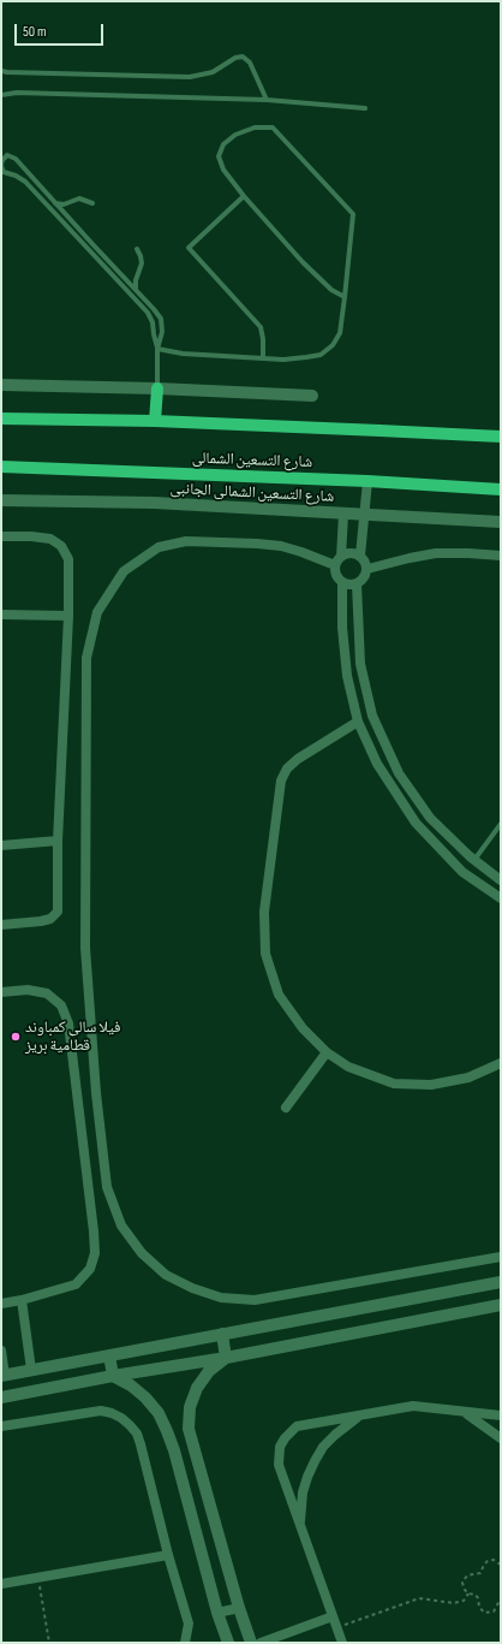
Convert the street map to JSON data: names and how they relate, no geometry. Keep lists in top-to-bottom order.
{
  "streets": {
    "main road": ["شارع التسعين الشمالى"],
    "street": ["شارع التسعين الشمالى الجانبى"]
  },
  "places": ["فيلا سالى كمباوند قطامية بريز"],
  "scale_bar": "50 m"
}
